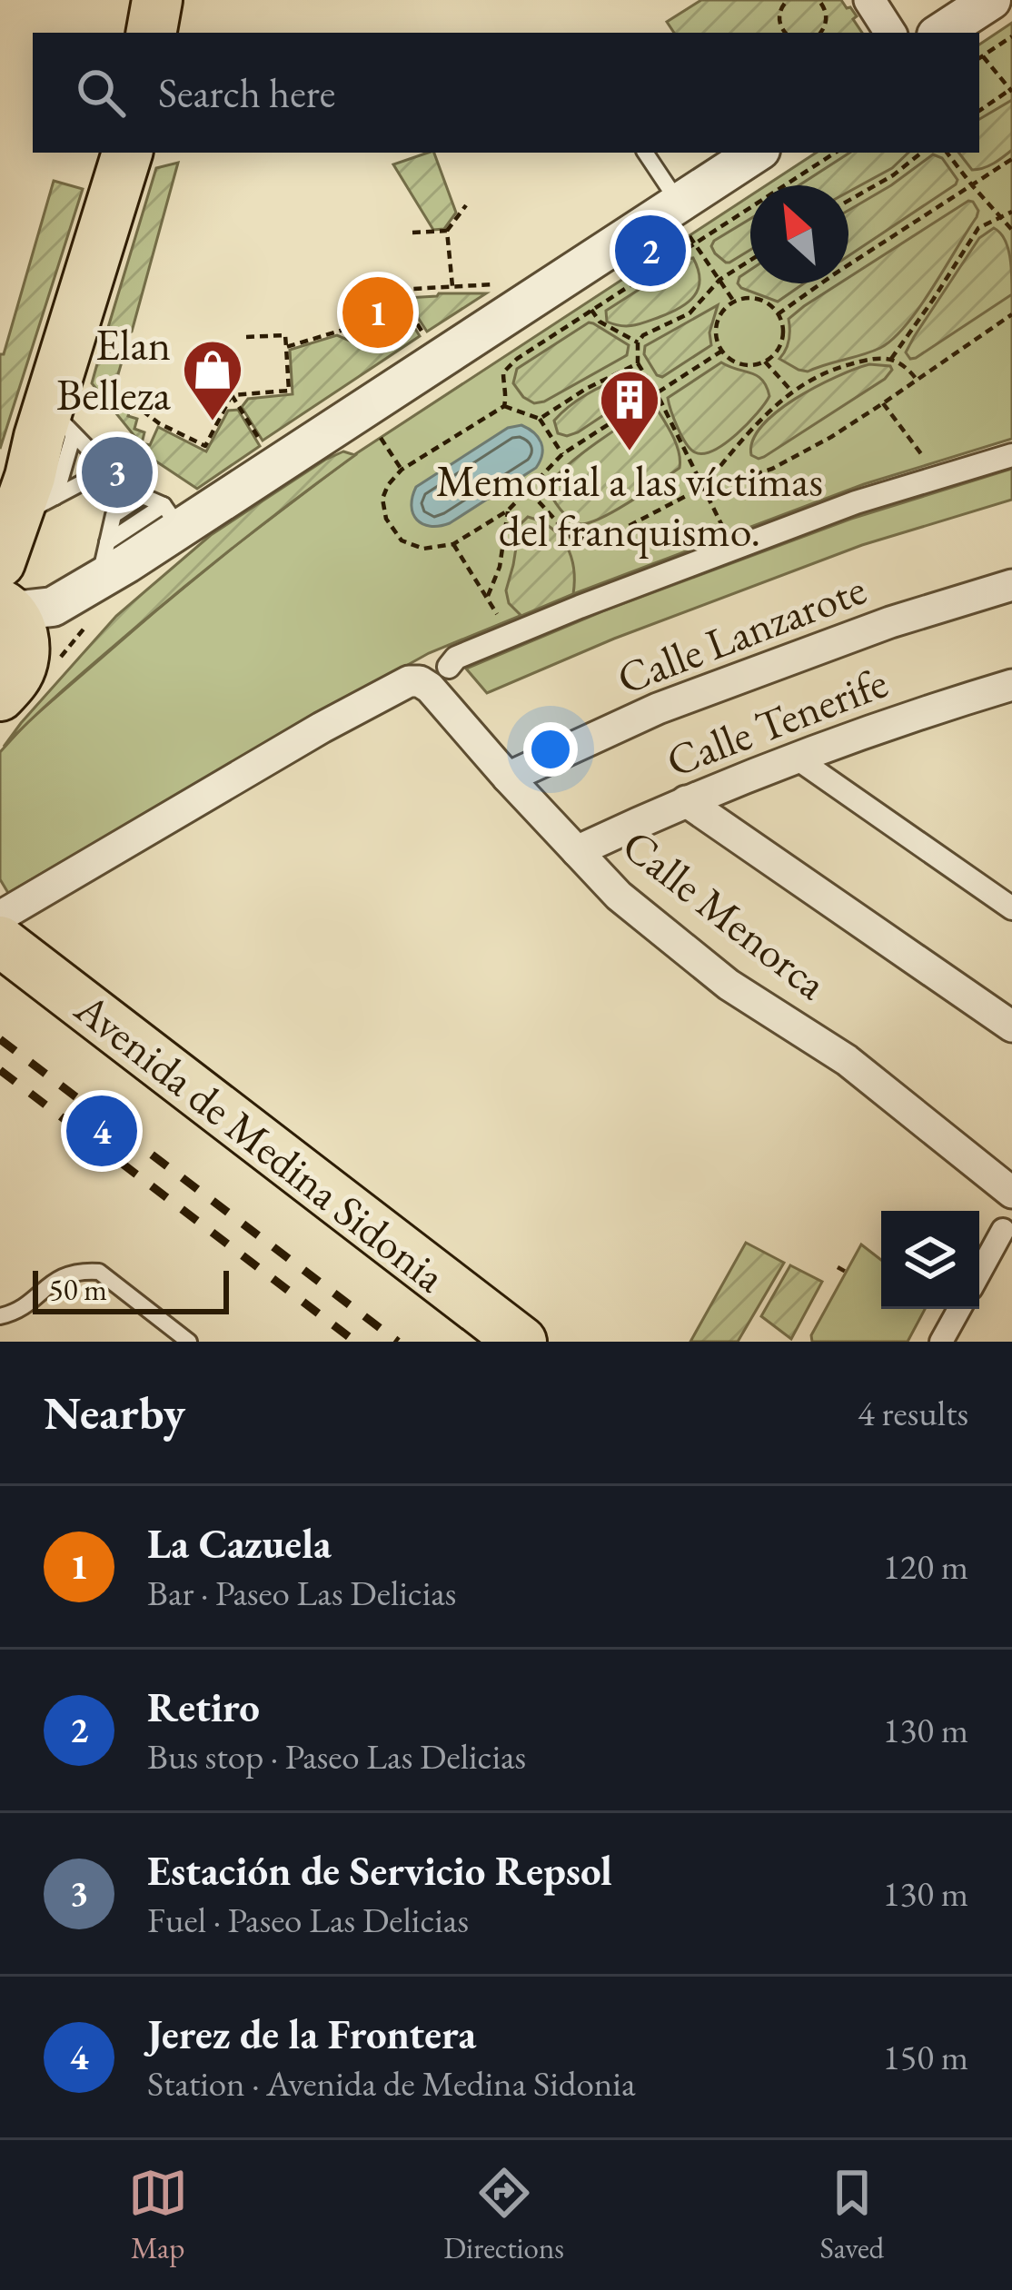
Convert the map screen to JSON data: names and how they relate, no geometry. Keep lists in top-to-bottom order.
{
  "streets": {
    "main road": ["Avenida de Medina Sidonia"],
    "street": ["Calle Lanzarote", "Calle Tenerife", "Calle Menorca"]
  },
  "crossings": [
    ["Calle Lanzarote", "Calle Menorca"],
    ["Calle Tenerife", "Calle Menorca"]
  ],
  "places": {
    "shop": ["Elan Belleza"],
    "building": ["Memorial a las víctimas del franquismo."]
  },
  "scale_bar": "50 m",
  "north": "top left",
  "page": {
    "search": "Search here",
    "pins": [
      "2",
      "1",
      "3",
      "4"
    ],
    "scale": "50 m",
    "heading": ["Nearby", "4 results"],
    "list": [
      {
        "mark": "1",
        "name": "La Cazuela",
        "note": "Bar · Paseo Las Delicias",
        "value": "120 m"
      },
      {
        "mark": "2",
        "name": "Retiro",
        "note": "Bus stop · Paseo Las Delicias",
        "value": "130 m"
      },
      {
        "mark": "3",
        "name": "Estación de Servicio Repsol",
        "note": "Fuel · Paseo Las Delicias",
        "value": "130 m"
      },
      {
        "mark": "4",
        "name": "Jerez de la Frontera",
        "note": "Station · Avenida de Medina Sidonia",
        "value": "150 m"
      }
    ],
    "nav": ["Map", "Directions", "Saved"]
  }
}
